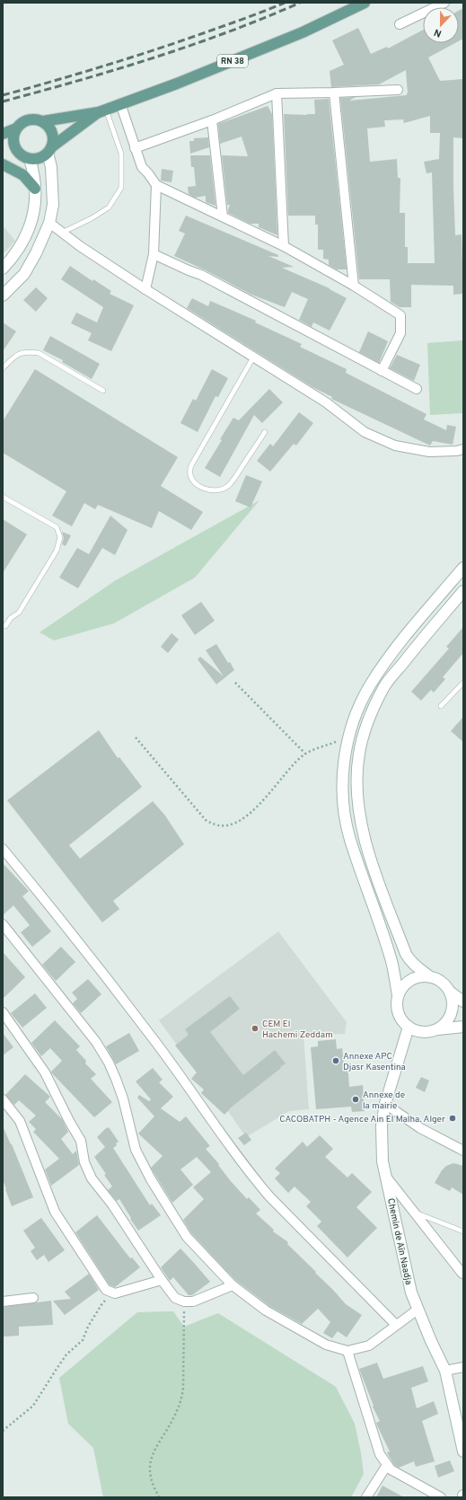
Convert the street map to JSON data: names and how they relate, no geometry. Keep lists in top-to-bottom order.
{
  "streets": {
    "main road": ["RN 38", "Chemin de Aïn Naadja"]
  },
  "places": [
    "CEM El Hachemi Zeddam",
    "Annexe APC Djasr Kasentina",
    "Annexe de la mairie",
    "CACOBATPH - Agence Ain El Malha. Alger"
  ],
  "north": "bottom"
}
